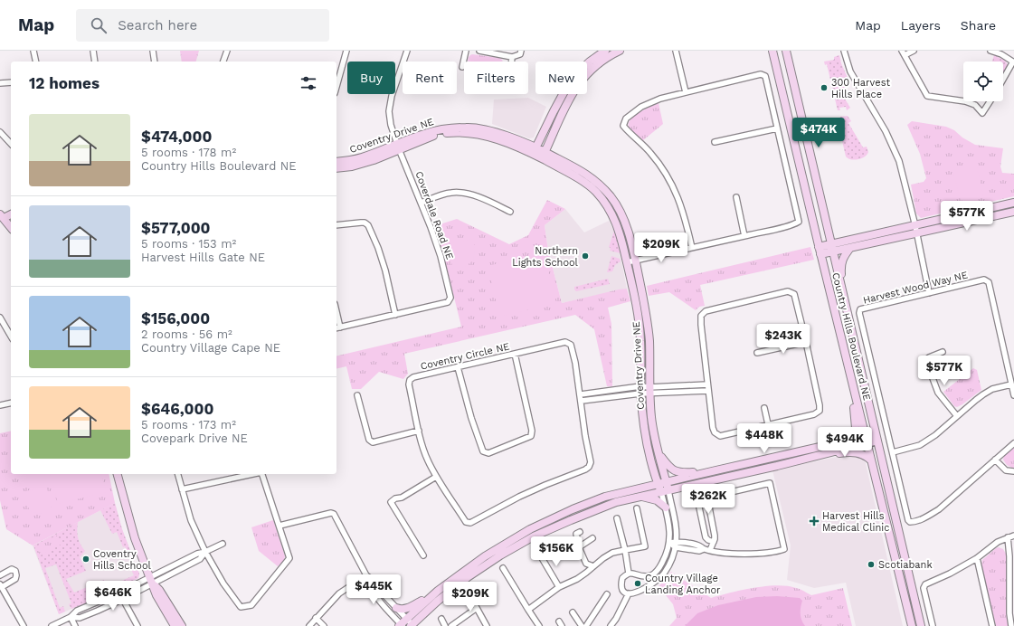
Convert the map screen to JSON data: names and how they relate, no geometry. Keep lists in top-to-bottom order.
{
  "streets": {
    "street": [
      "Coventry Drive NE",
      "Coverdale Road NE",
      "Harvest Wood Way NE",
      "Country Hills Boulevard NE",
      "Coventry Circle NE"
    ]
  },
  "crossings": [
    ["Coventry Drive NE", "Coverdale Road NE"]
  ],
  "places": {
    "other": [
      "300 Harvest Hills Place",
      "Northern Lights School",
      "Coventry Hills School",
      "Scotiabank",
      "Country Village Landing Anchor"
    ],
    "health": ["Harvest Hills Medical Clinic"]
  },
  "page": {
    "header": "Map",
    "search": "Search here",
    "nav": ["Map", "Layers", "Share"],
    "chip": [
      "Buy",
      "Rent",
      "Filters",
      "New"
    ],
    "heading": "12 homes",
    "list": [
      {
        "name": "$474,000",
        "note": "5 rooms · 178 m² · Country Hills Boulevard NE"
      },
      {
        "name": "$577,000",
        "note": "5 rooms · 153 m² · Harvest Hills Gate NE"
      },
      {
        "name": "$156,000",
        "note": "2 rooms · 56 m² · Country Village Cape NE"
      },
      {
        "name": "$646,000",
        "note": "5 rooms · 173 m² · Covepark Drive NE"
      }
    ],
    "price": [
      "$474K",
      "$577K",
      "$209K",
      "$243K",
      "$577K",
      "$448K",
      "$494K",
      "$262K",
      "$156K",
      "$445K",
      "$646K",
      "$209K"
    ]
  }
}
